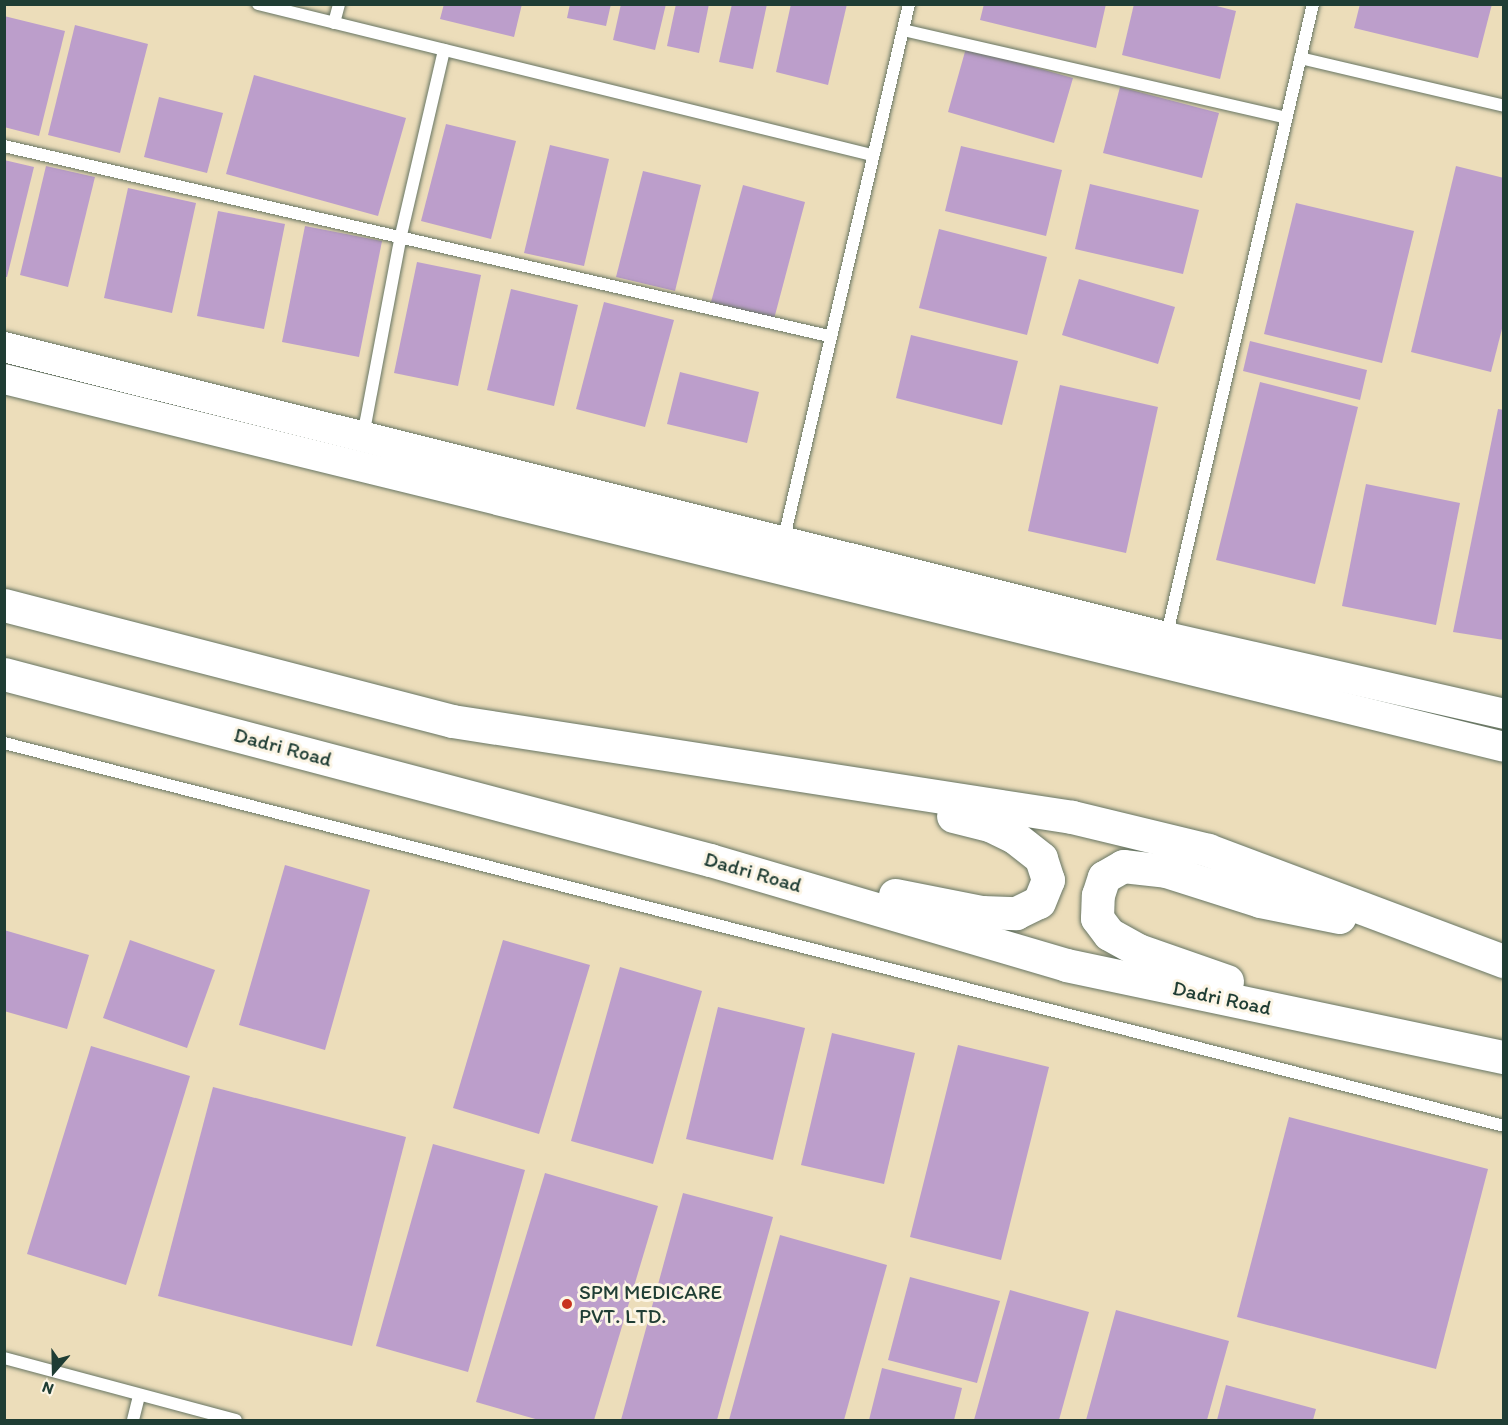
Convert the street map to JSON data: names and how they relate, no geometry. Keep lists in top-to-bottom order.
{
  "streets": {
    "main road": ["Dadri Road"]
  },
  "places": ["SPM MEDICARE PVT. LTD."],
  "north": "bottom"
}
